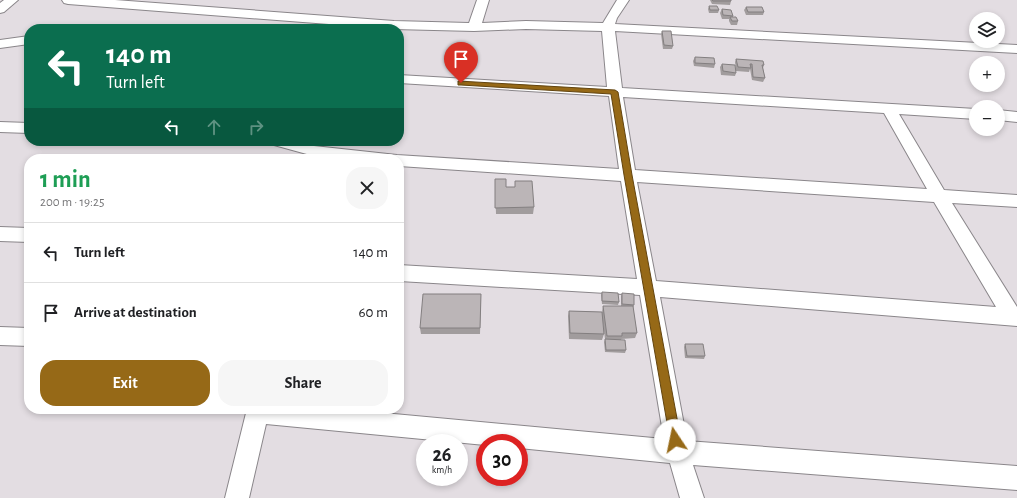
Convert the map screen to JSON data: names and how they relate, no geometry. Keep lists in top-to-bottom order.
{
  "page": {
    "map_buttons": ["+", "−"],
    "turn": ["140 m", "Turn left"],
    "heading": ["1 min", "200 m · 19:25"],
    "list": [
      {
        "name": "Turn left",
        "value": "140 m"
      },
      {
        "name": "Arrive at destination",
        "value": "60 m"
      }
    ],
    "buttons": ["Exit", "Share"],
    "speed": "26 km/h",
    "limit": "30"
  }
}
